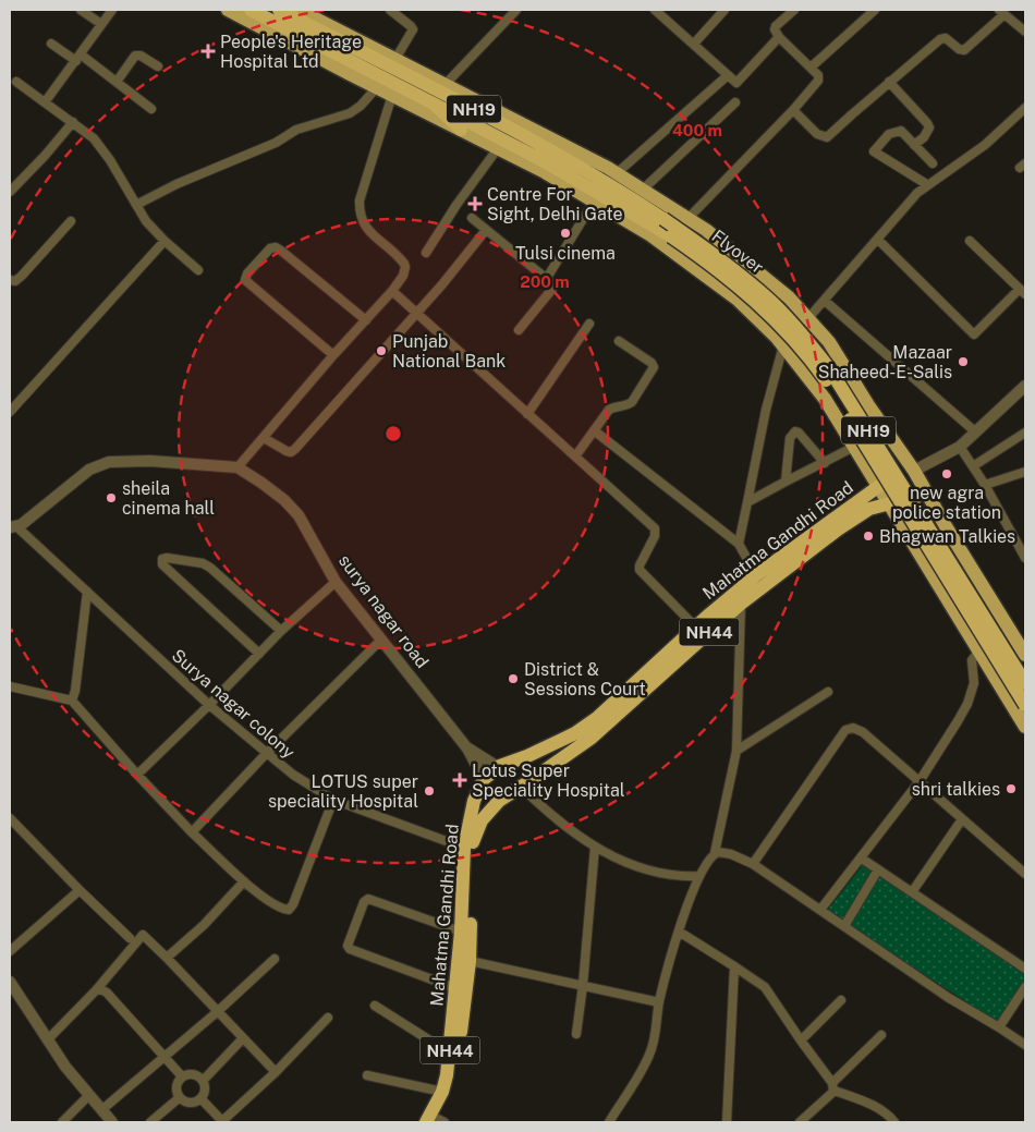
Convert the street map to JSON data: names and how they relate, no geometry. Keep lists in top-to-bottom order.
{
  "streets": {
    "highway": [
      "NH19",
      "Flyover",
      "Mahatma Gandhi Road",
      "NH44"
    ],
    "street": ["surya nagar road", "Surya nagar colony"]
  },
  "crossings": [
    ["NH19", "Flyover"],
    ["Mahatma Gandhi Road", "surya nagar road"],
    ["Mahatma Gandhi Road", "Surya nagar colony"],
    ["surya nagar road", "Surya nagar colony"]
  ],
  "places": {
    "health": ["People's Heritage Hospital Ltd", "Centre For Sight, Delhi Gate", "Lotus Super Speciality Hospital"],
    "other": [
      "Tulsi cinema",
      "Punjab National Bank",
      "Mazaar Shaheed-E-Salis",
      "new agra police station",
      "sheila cinema hall",
      "Bhagwan Talkies",
      "District & Sessions Court",
      "shri talkies",
      "LOTUS super speciality Hospital"
    ]
  },
  "rings": ["400 m", "200 m"]
}
